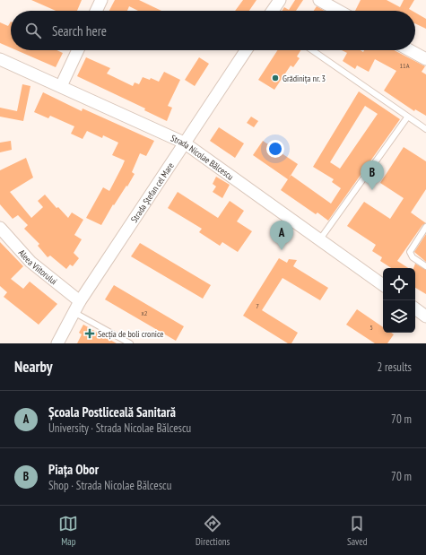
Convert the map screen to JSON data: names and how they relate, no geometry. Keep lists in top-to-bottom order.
{
  "streets": {
    "street": ["Strada Nicolae Bălcescu", "Strada Ștefan cel Mare", "Aleea Viitorului"]
  },
  "crossings": [
    ["Strada Nicolae Bălcescu", "Strada Ștefan cel Mare"],
    ["Strada Ștefan cel Mare", "Aleea Viitorului"]
  ],
  "places": {
    "other": ["Grădinița nr. 3"],
    "health": ["Secția de boli cronice"]
  },
  "house_numbers": [
    "11A",
    "7",
    "x2",
    "5"
  ],
  "page": {
    "search": "Search here",
    "pins": ["B", "A"],
    "heading": ["Nearby", "2 results"],
    "list": [
      {
        "mark": "A",
        "name": "Școala Postliceală Sanitară",
        "note": "University · Strada Nicolae Bălcescu",
        "value": "70 m"
      },
      {
        "mark": "B",
        "name": "Piața Obor",
        "note": "Shop · Strada Nicolae Bălcescu",
        "value": "70 m"
      }
    ],
    "nav": ["Map", "Directions", "Saved"]
  }
}
